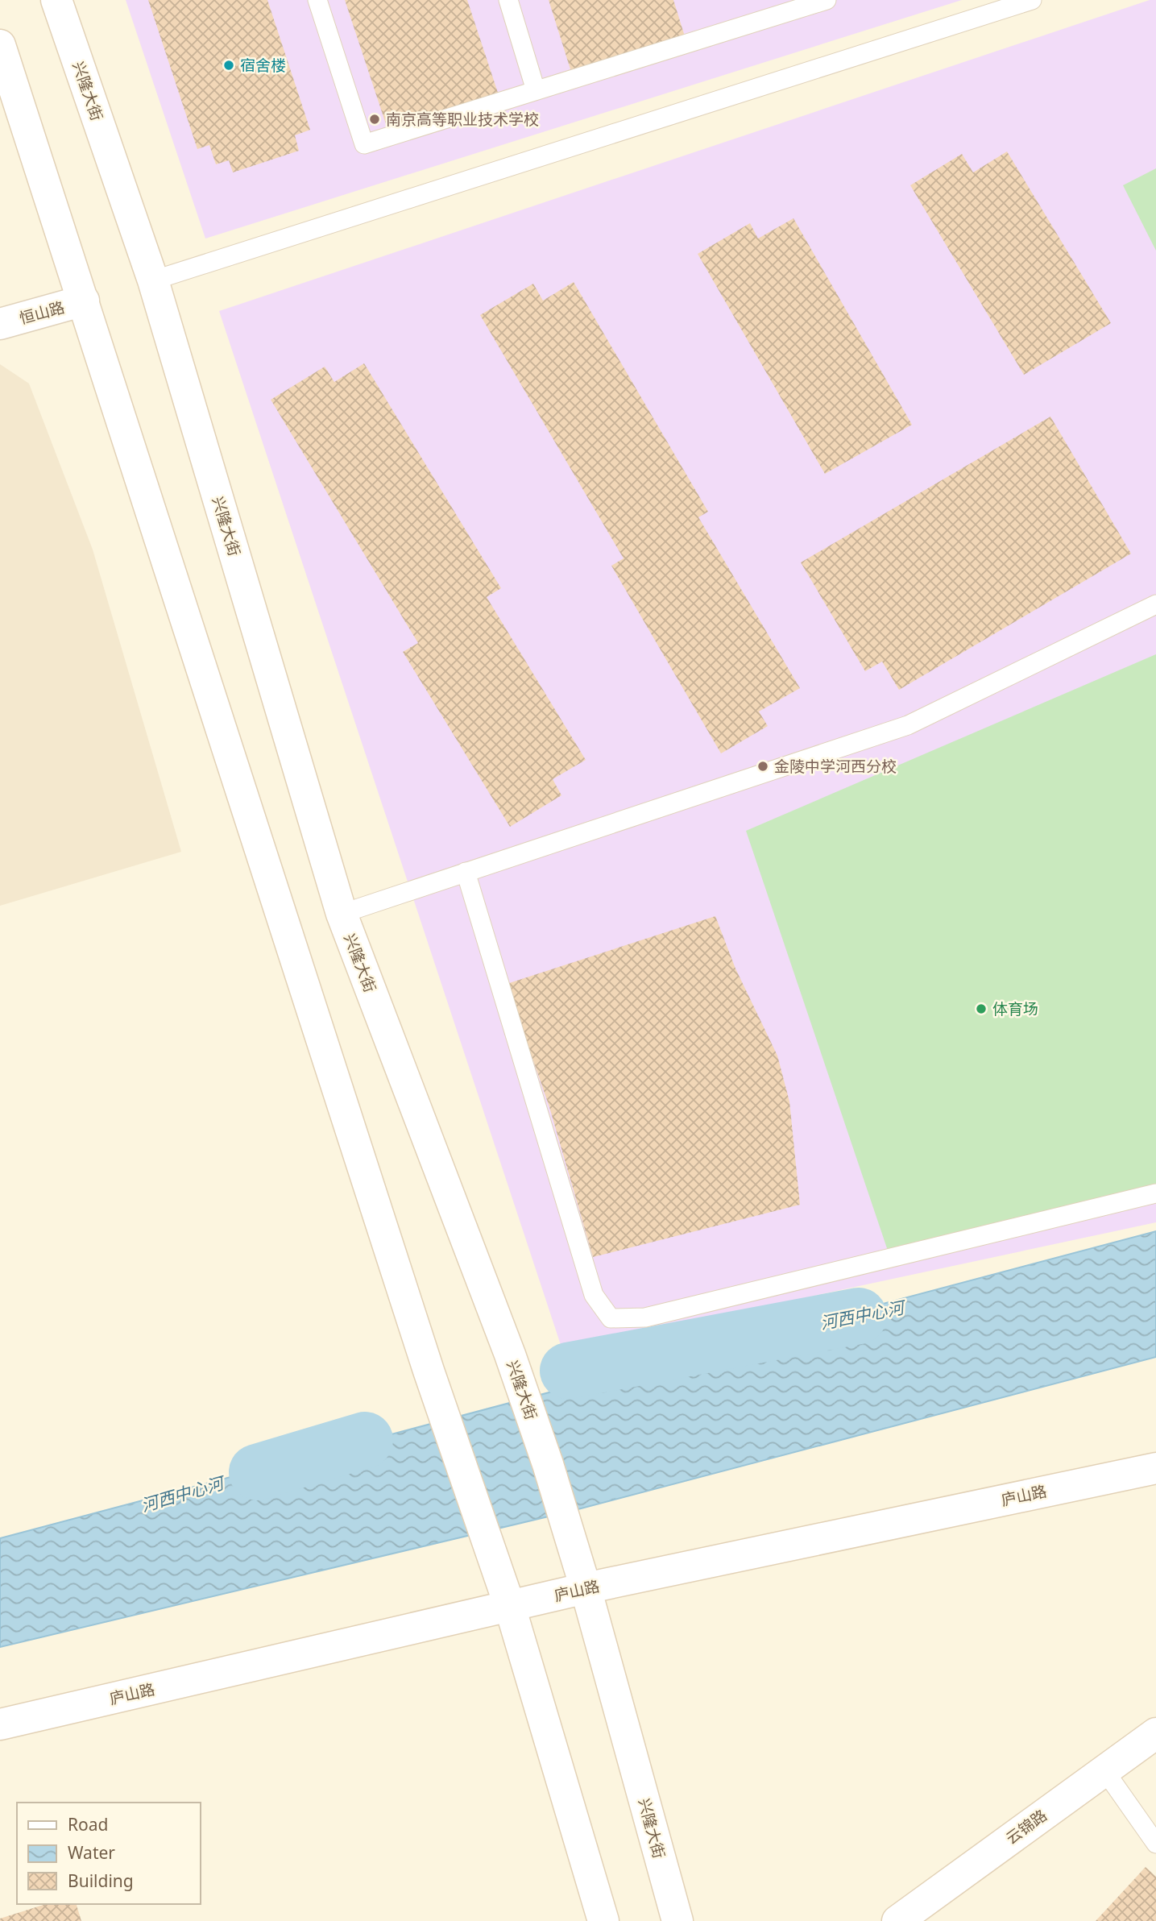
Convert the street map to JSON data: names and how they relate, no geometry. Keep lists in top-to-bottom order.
{
  "streets": {
    "main road": [
      "兴隆大街",
      "恒山路",
      "庐山路",
      "云锦路"
    ]
  },
  "crossings": [
    ["兴隆大街", "庐山路"]
  ],
  "water": ["河西中心河"],
  "places": [
    "宿舍楼",
    "南京高等职业技术学校",
    "金陵中学河西分校",
    "体育场"
  ],
  "legend": ["Road", "Water", "Building"]
}
